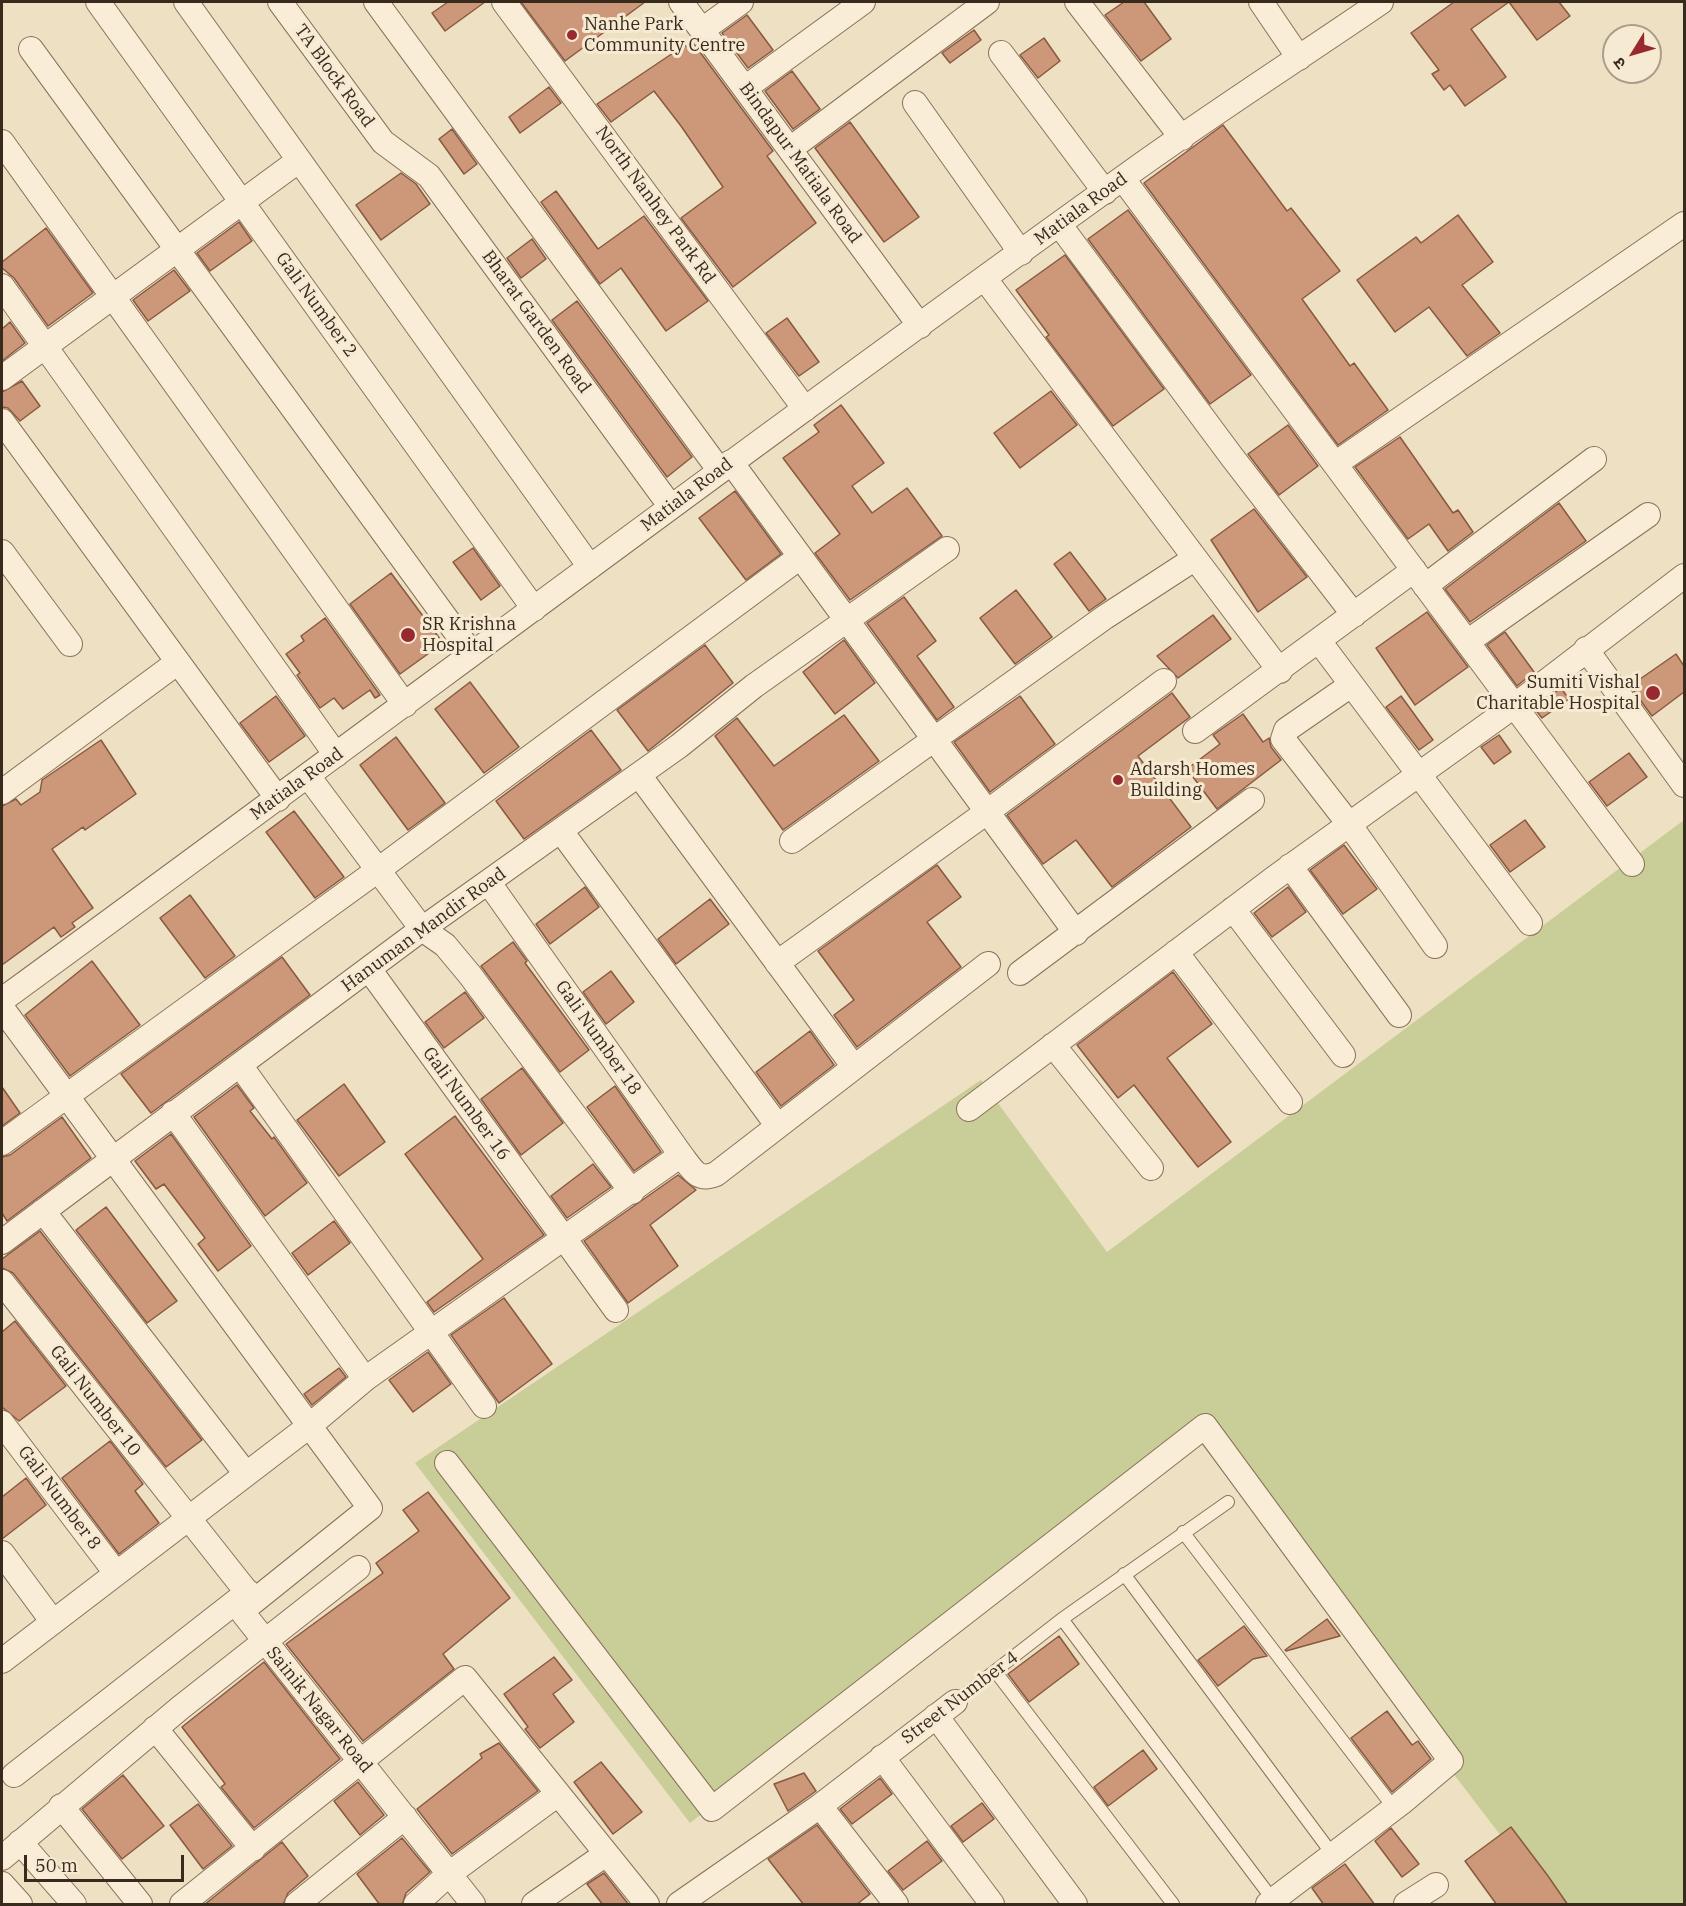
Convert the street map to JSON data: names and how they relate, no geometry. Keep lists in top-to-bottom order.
{
  "streets": {
    "street": [
      "TA Block Road",
      "Bindapur Matiala Road",
      "North Nanhey Park Rd",
      "Matiala Road",
      "Gali Number 2",
      "Bharat Garden Road",
      "Hanuman Mandir Road",
      "Gali Number 18",
      "Gali Number 16",
      "Gali Number 10",
      "Gali Number 8",
      "Street Number 4",
      "Sainik Nagar Road"
    ]
  },
  "crossings": [
    ["TA Block Road", "Bharat Garden Road"],
    ["Bindapur Matiala Road", "Matiala Road"],
    ["North Nanhey Park Rd", "Matiala Road"],
    ["Matiala Road", "Gali Number 2"],
    ["Matiala Road", "Bharat Garden Road"],
    ["Hanuman Mandir Road", "Gali Number 18"],
    ["Hanuman Mandir Road", "Gali Number 16"]
  ],
  "places": [
    "Nanhe Park Community Centre",
    "SR Krishna Hospital",
    "Sumiti Vishal Charitable Hospital",
    "Adarsh Homes Building"
  ],
  "scale_bar": "50 m",
  "north": "bottom left"
}
